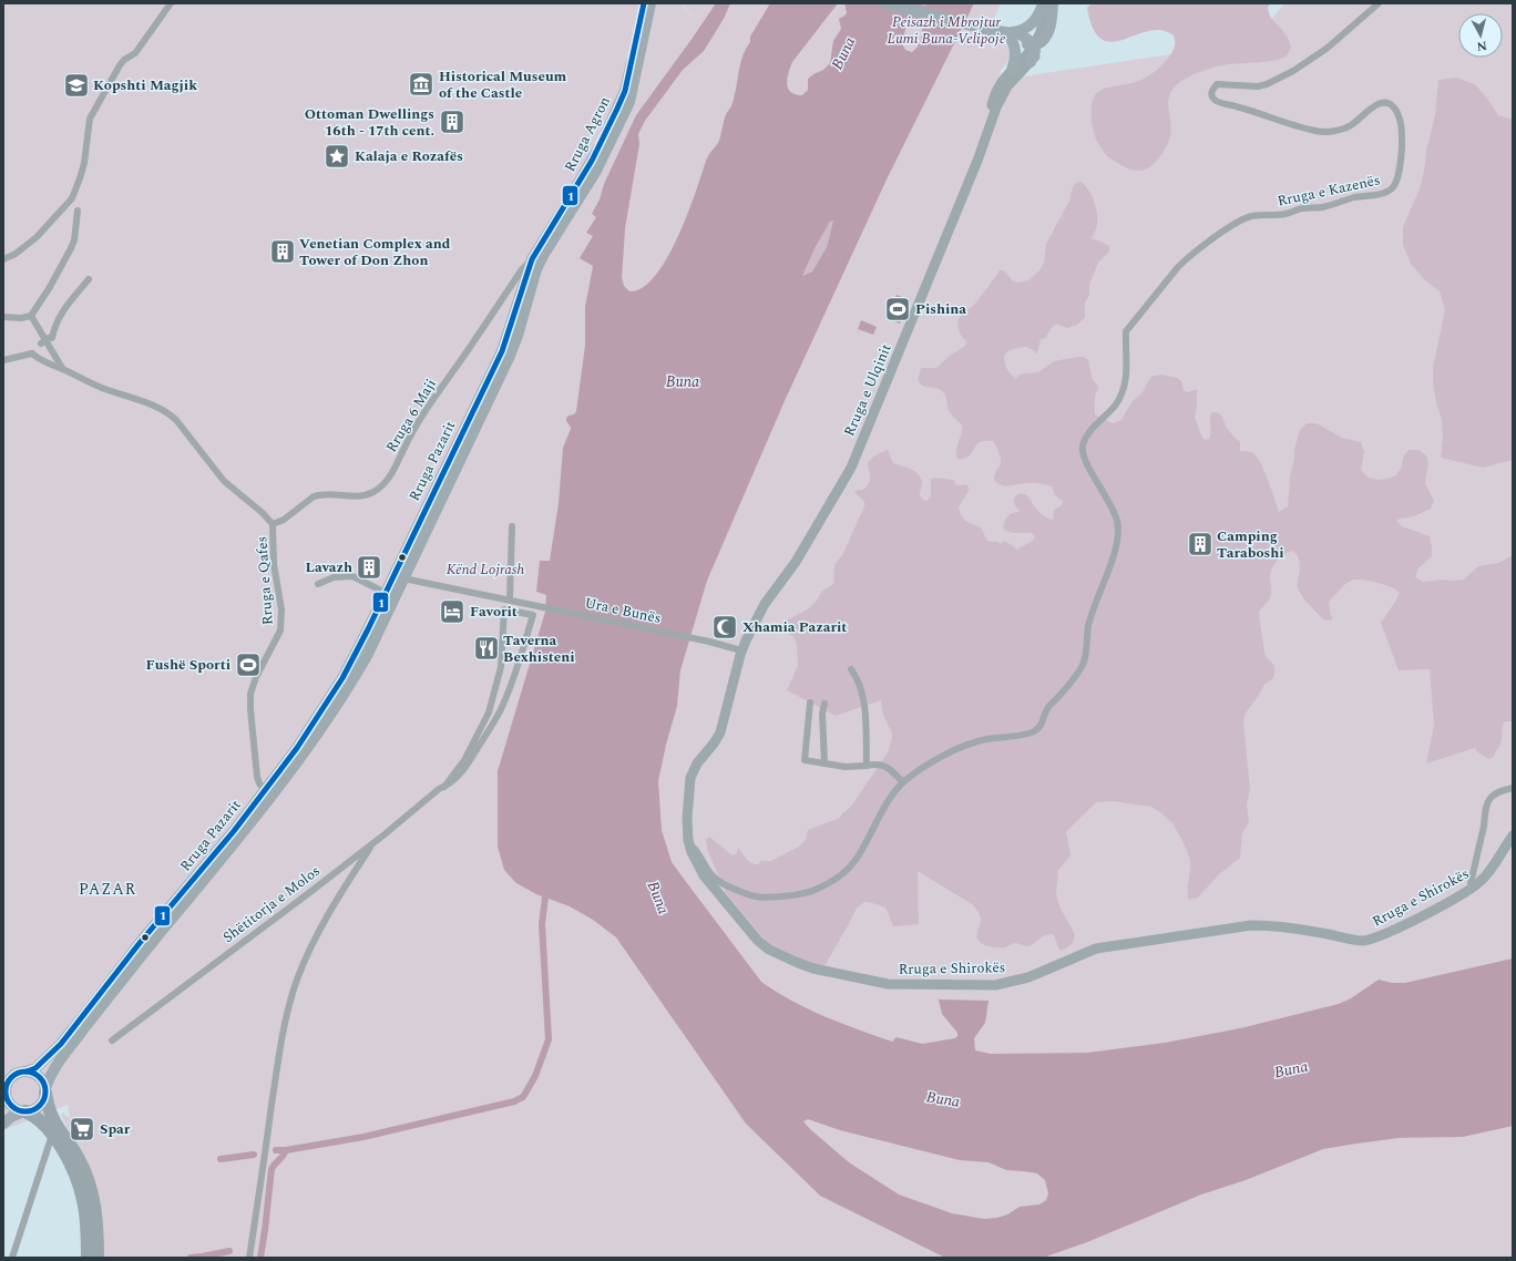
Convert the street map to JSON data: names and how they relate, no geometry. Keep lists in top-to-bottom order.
{
  "streets": {
    "main road": [
      "Rruga Agron",
      "Rruga e Ulqinit",
      "Rruga Pazarit",
      "Rruga e Shirokës"
    ],
    "street": [
      "Rruga e Kazenës",
      "Rruga 6 Maji",
      "Rruga e Qafes",
      "Ura e Bunës",
      "Shëtitorja e Molos"
    ]
  },
  "crossings": [
    ["Rruga Agron", "Rruga 6 Maji"],
    ["Rruga Agron", "Rruga Pazarit"],
    ["Rruga e Kazenës", "Rruga e Shirokës"],
    ["Rruga e Ulqinit", "Ura e Bunës"],
    ["Rruga e Ulqinit", "Rruga e Shirokës"],
    ["Rruga 6 Maji", "Rruga e Qafes"],
    ["Rruga Pazarit", "Rruga e Qafes"],
    ["Rruga Pazarit", "Ura e Bunës"],
    ["Ura e Bunës", "Rruga e Shirokës"]
  ],
  "districts": ["PAZAR"],
  "water": ["Buna"],
  "parks": ["Peisazh i Mbrojtur Lumi Buna-Velipoje", "Kënd Lojrash"],
  "places": {
    "museum": ["Historical Museum of the Castle"],
    "school or university": ["Kopshti Magjik"],
    "building": [
      "Ottoman Dwellings 16th - 17th cent.",
      "Venetian Complex and Tower of Don Zhon",
      "Camping Taraboshi",
      "Lavazh"
    ],
    "place": ["Kalaja e Rozafës"],
    "sports": ["Pishina", "Fushë Sporti"],
    "hotel": ["Favorit"],
    "mosque": ["Xhamia Pazarit"],
    "restaurant": ["Taverna Bexhisteni"],
    "supermarket": ["Spar"]
  },
  "lines": ["transit line 1"],
  "north": "bottom"
}
